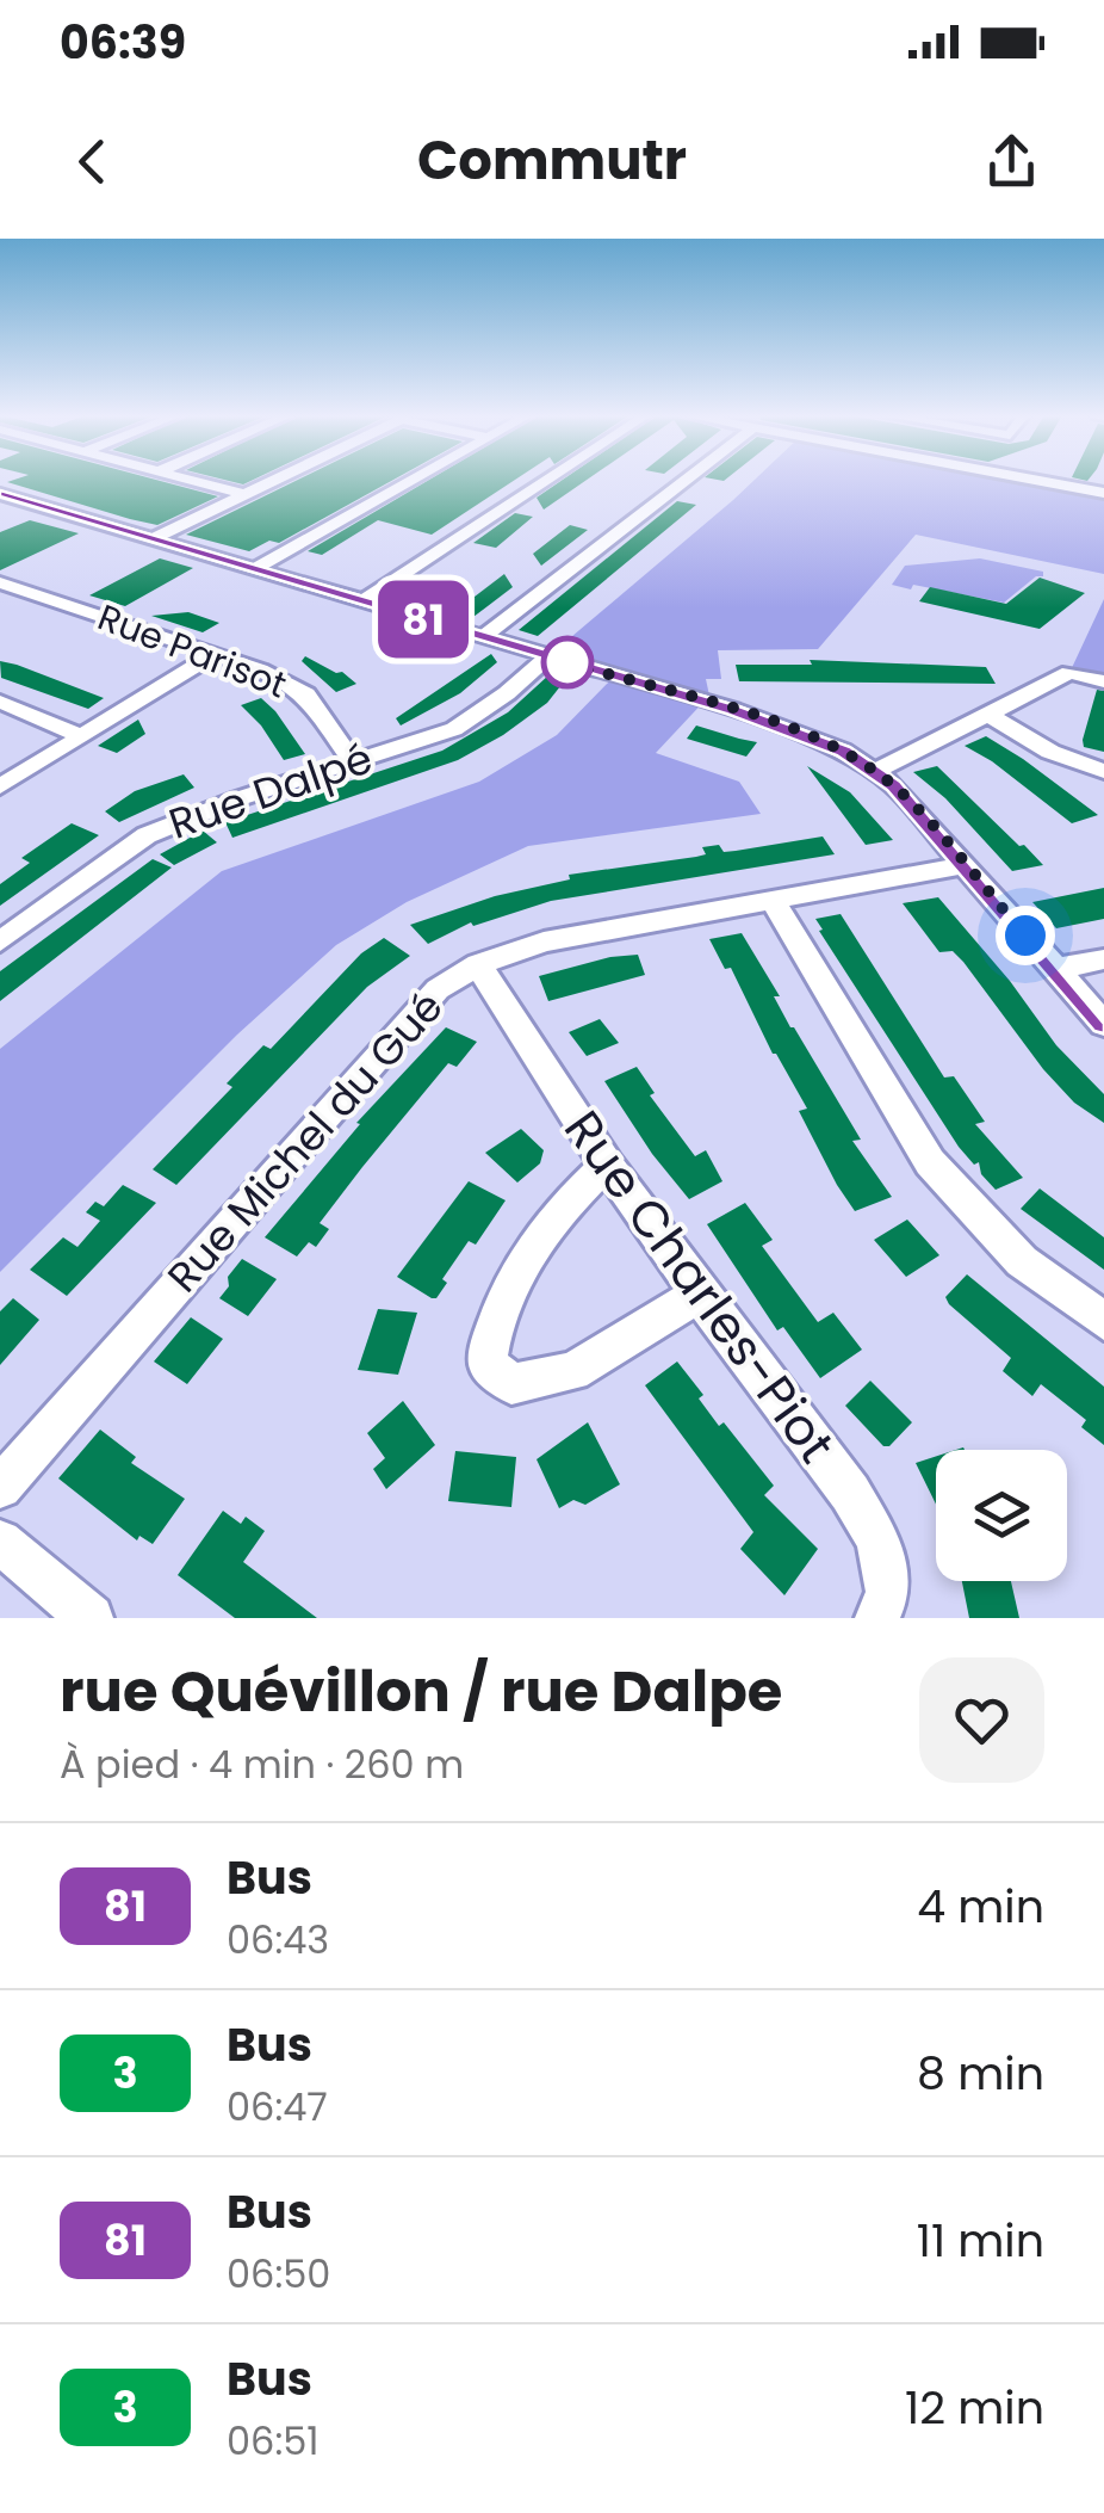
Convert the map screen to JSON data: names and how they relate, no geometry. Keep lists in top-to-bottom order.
{
  "streets": {
    "street": [
      "Rue Parisot",
      "Rue Dalpé",
      "Rue Michel du Gué",
      "Rue Charles-Piot"
    ]
  },
  "crossings": [
    ["Rue Parisot", "Rue Dalpé"],
    ["Rue Michel du Gué", "Rue Charles-Piot"]
  ],
  "lines": ["bus line 81"],
  "page": {
    "status": "06:39",
    "header": "Commutr",
    "on_map": "81",
    "heading": ["rue Quévillon / rue Dalpe", "À pied · 4 min · 260 m"],
    "list": [
      {
        "mark": "81",
        "name": "Bus",
        "note": "06:43",
        "value": "4 min"
      },
      {
        "mark": "3",
        "name": "Bus",
        "note": "06:47",
        "value": "8 min"
      },
      {
        "mark": "81",
        "name": "Bus",
        "note": "06:50",
        "value": "11 min"
      },
      {
        "mark": "3",
        "name": "Bus",
        "note": "06:51",
        "value": "12 min"
      }
    ]
  }
}
